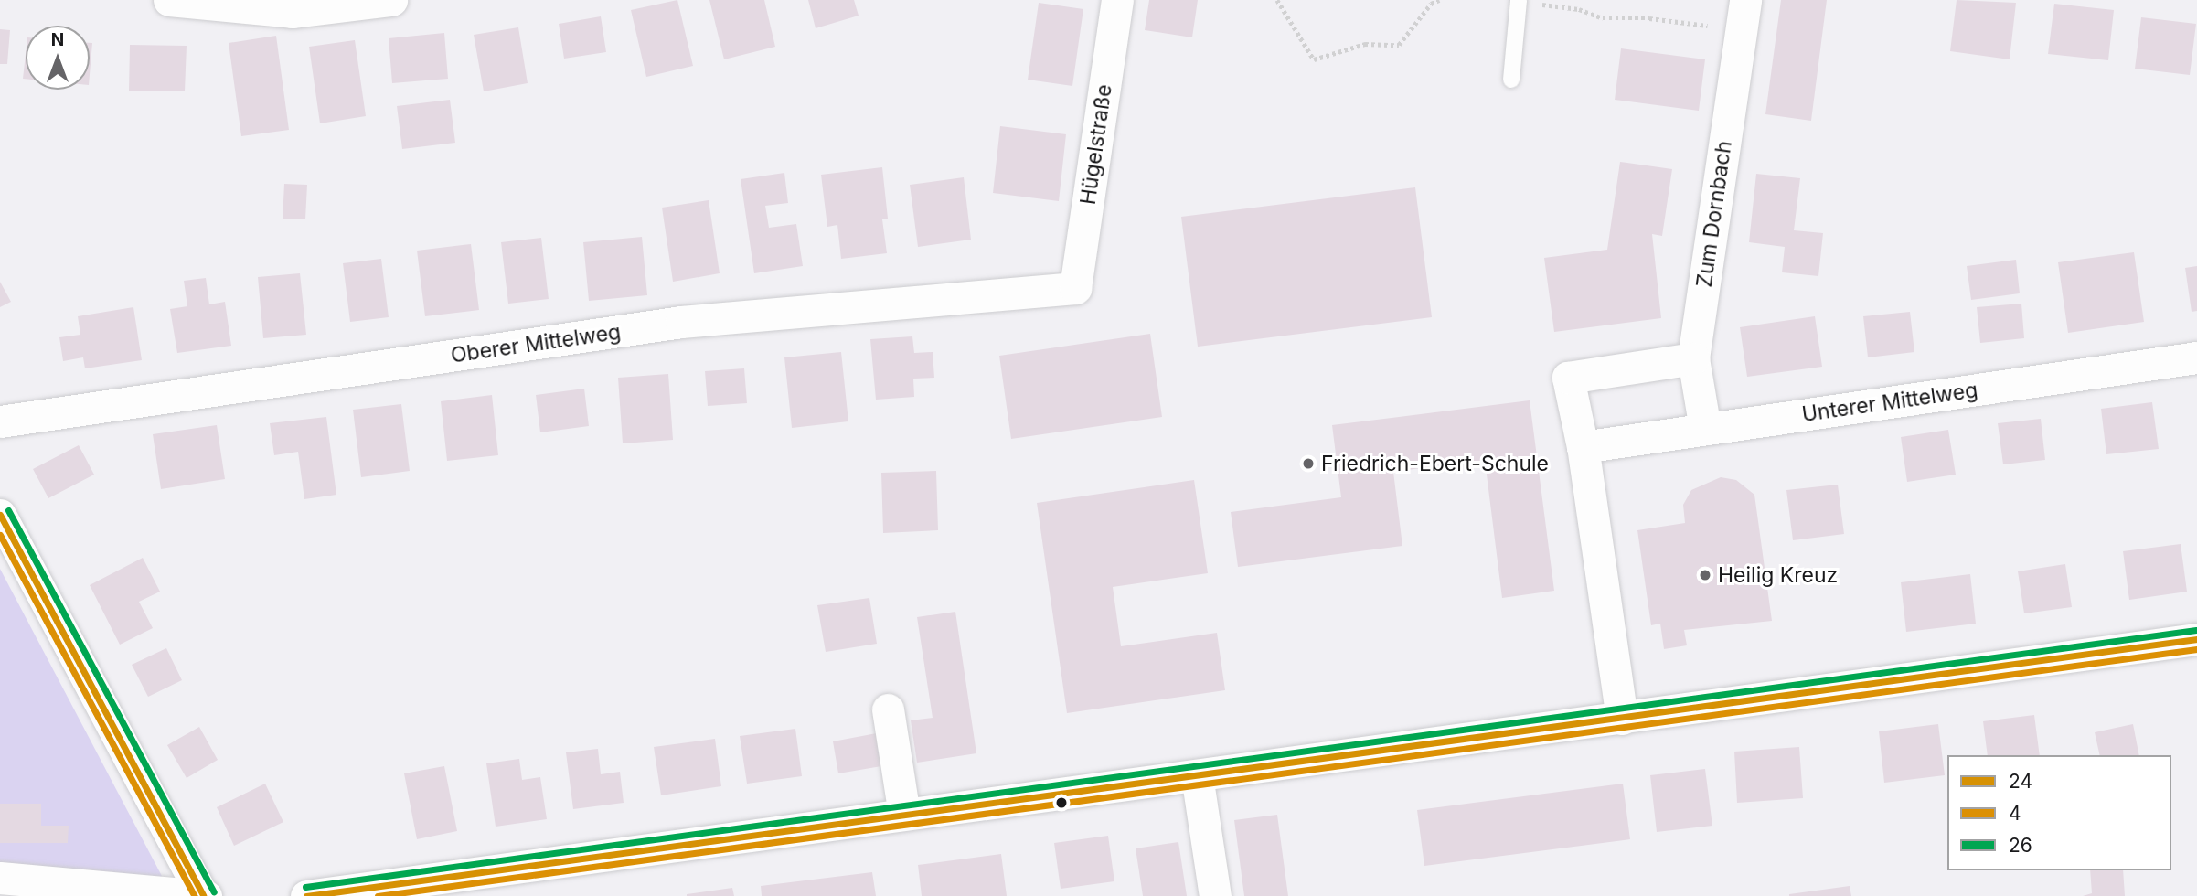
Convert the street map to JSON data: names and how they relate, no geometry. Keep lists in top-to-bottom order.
{
  "streets": {
    "street": [
      "Hügelstraße",
      "Zum Dornbach",
      "Oberer Mittelweg",
      "Unterer Mittelweg"
    ]
  },
  "crossings": [
    ["Hügelstraße", "Oberer Mittelweg"],
    ["Zum Dornbach", "Unterer Mittelweg"]
  ],
  "places": ["Friedrich-Ebert-Schule", "Heilig Kreuz"],
  "lines": ["transit line 26", "transit line 24", "transit line 4"],
  "legend": ["24", "4", "26"],
  "north": "top"
}
